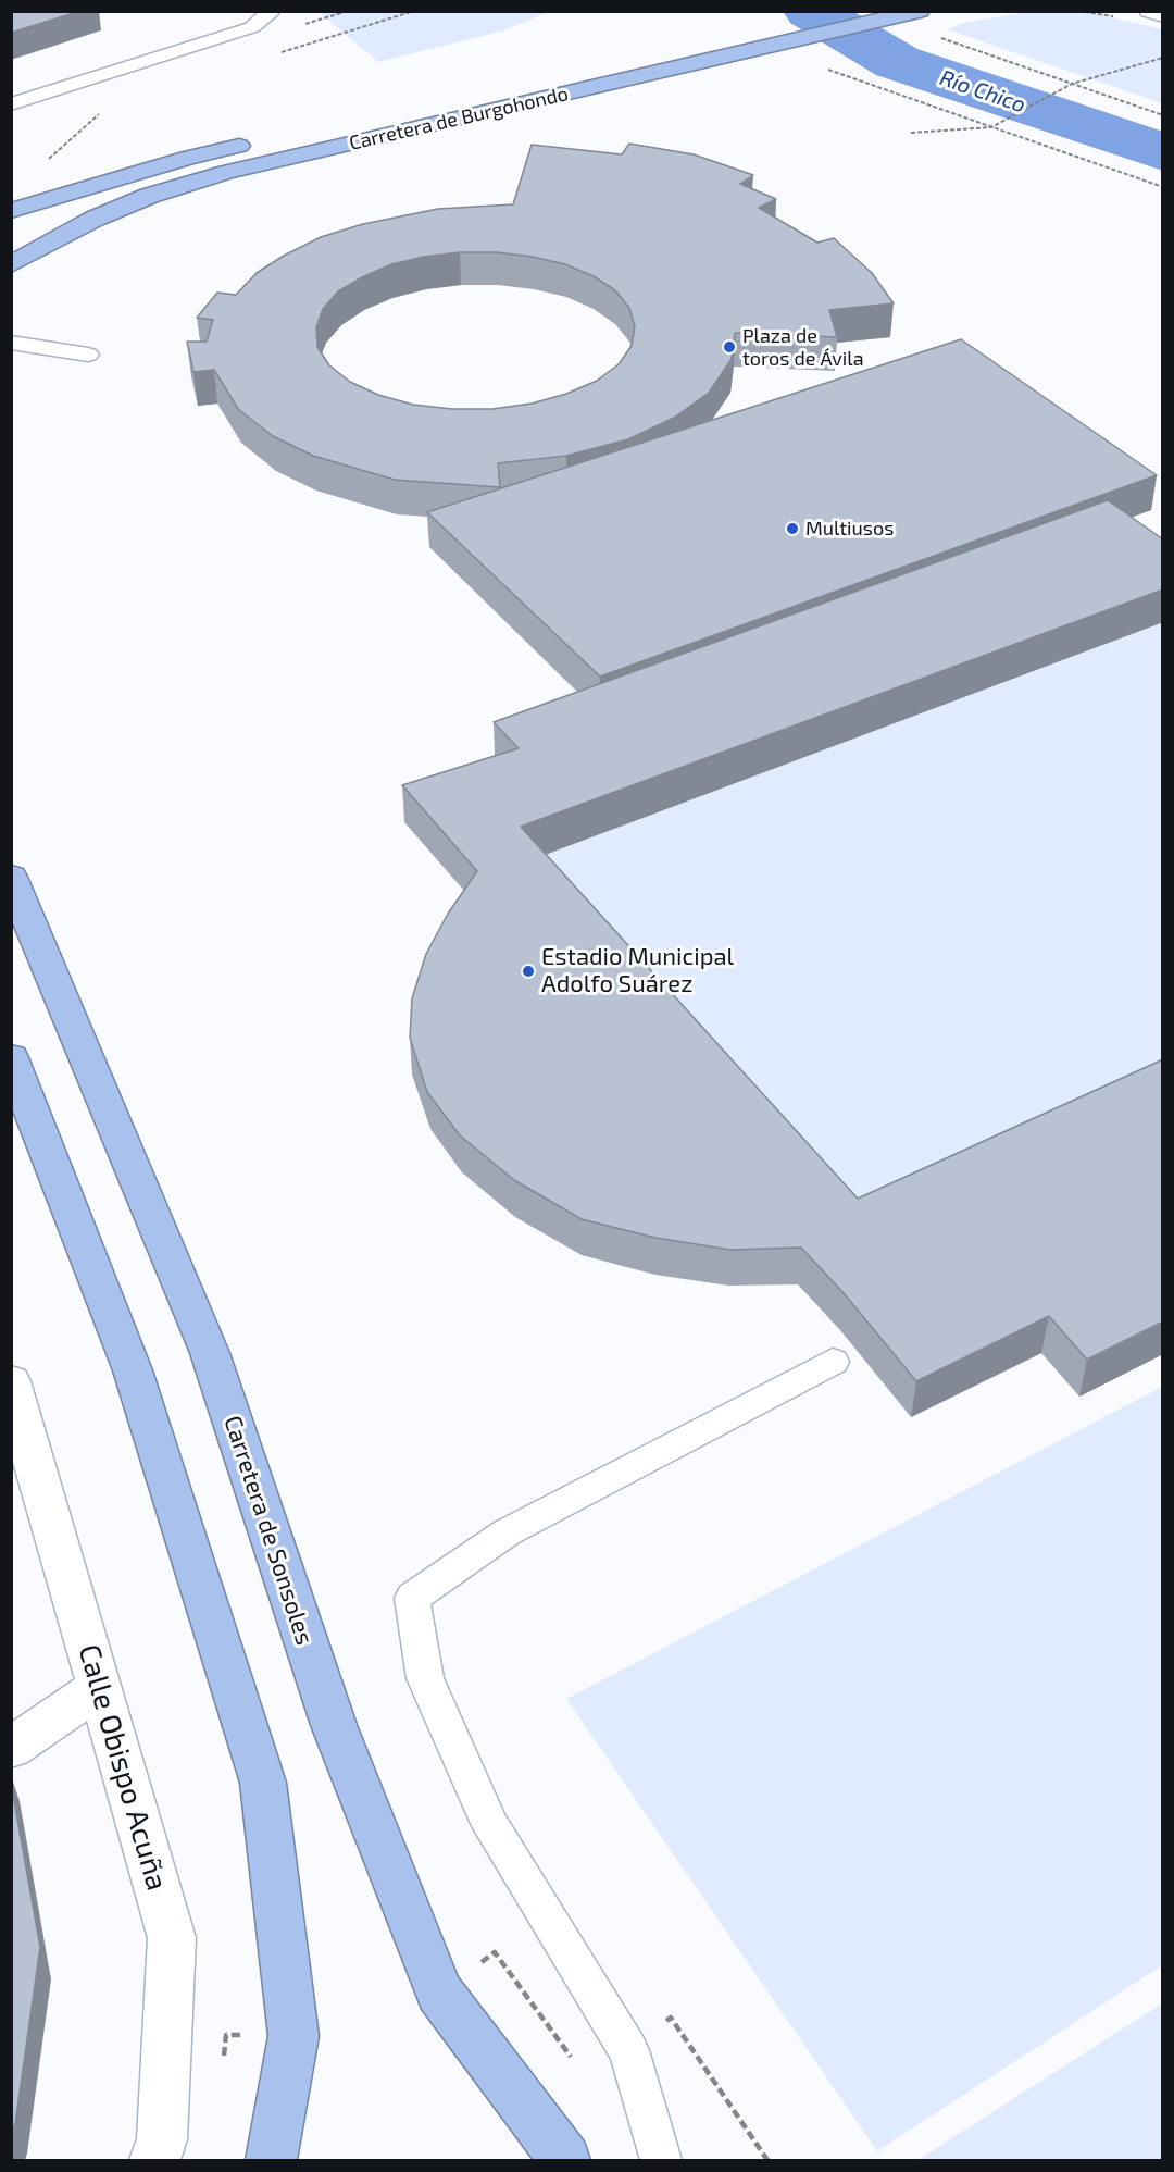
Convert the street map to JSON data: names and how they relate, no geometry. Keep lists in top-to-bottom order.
{
  "streets": {
    "highway": ["Carretera de Burgohondo", "Carretera de Sonsoles"],
    "street": ["Calle Obispo Acuña"]
  },
  "water": ["Río Chico"],
  "places": ["Plaza de toros de Ávila", "Multiusos", "Estadio Municipal Adolfo Suárez"]
}
